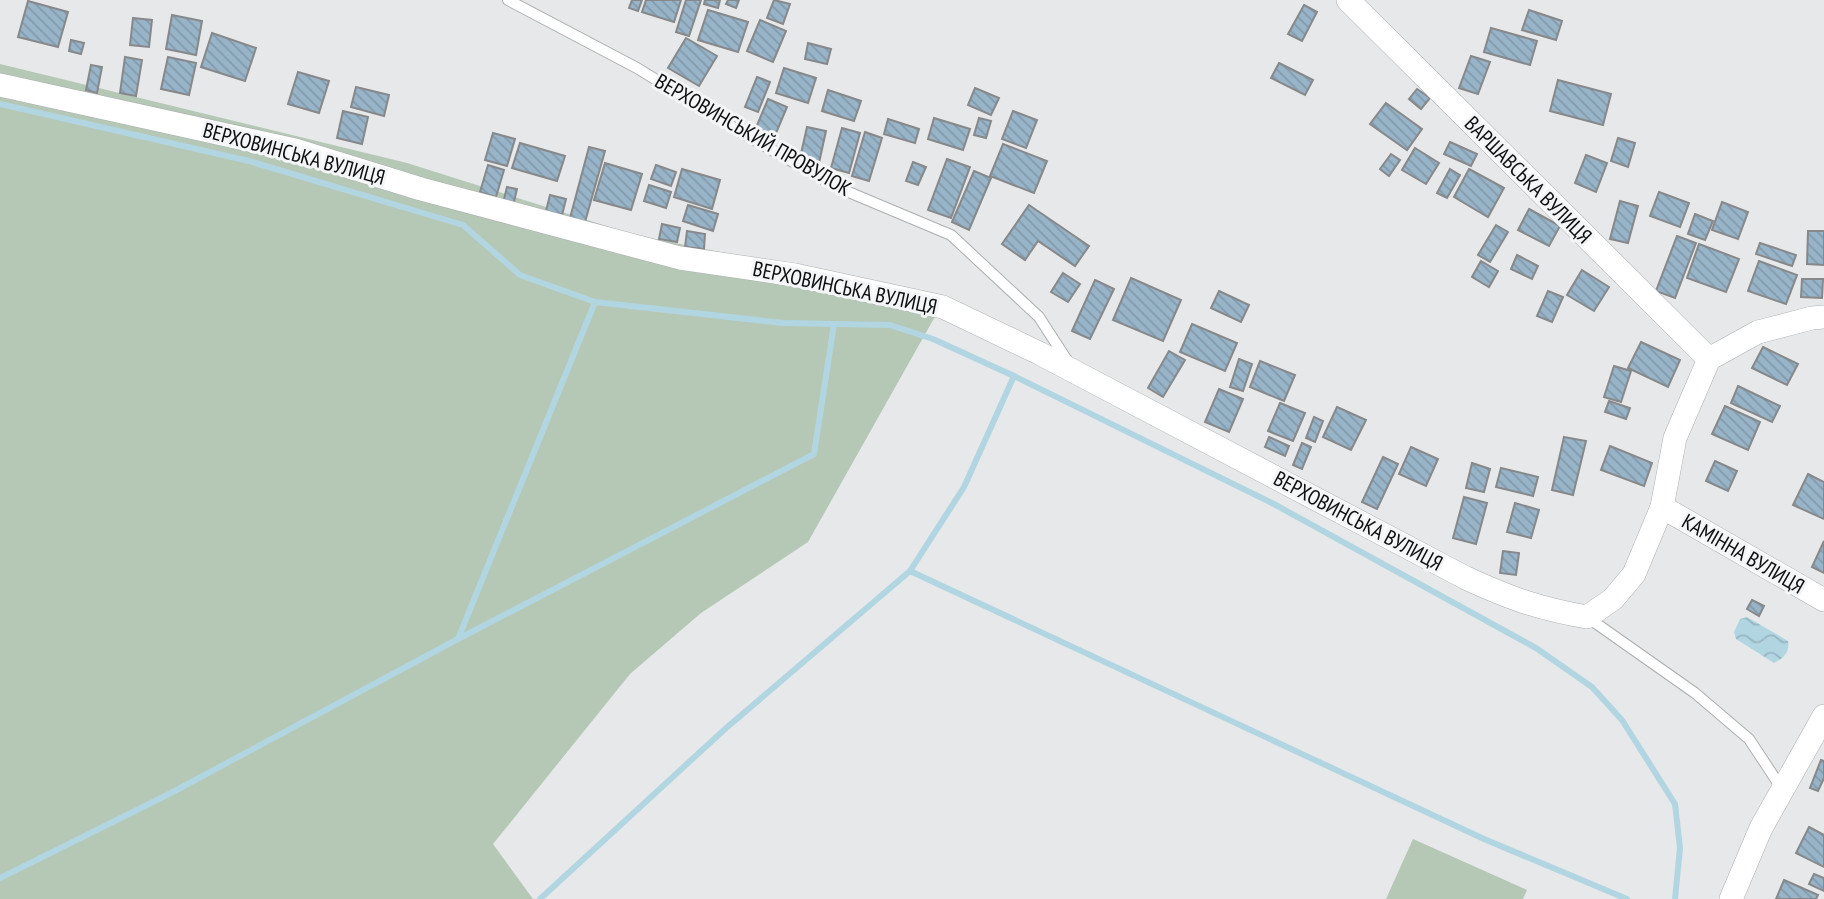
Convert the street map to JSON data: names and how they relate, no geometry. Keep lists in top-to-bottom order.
{
  "streets": {
    "street": ["ВЕРХОВИНСЬКА ВУЛИЦЯ", "ВАРШАВСЬКА ВУЛИЦЯ", "КАМІННА ВУЛИЦЯ"],
    "lane": ["ВЕРХОВИНСЬКИЙ ПРОВУЛОК"]
  },
  "crossings": [
    ["ВЕРХОВИНСЬКИЙ ПРОВУЛОК", "ВЕРХОВИНСЬКА ВУЛИЦЯ"]
  ]
}
